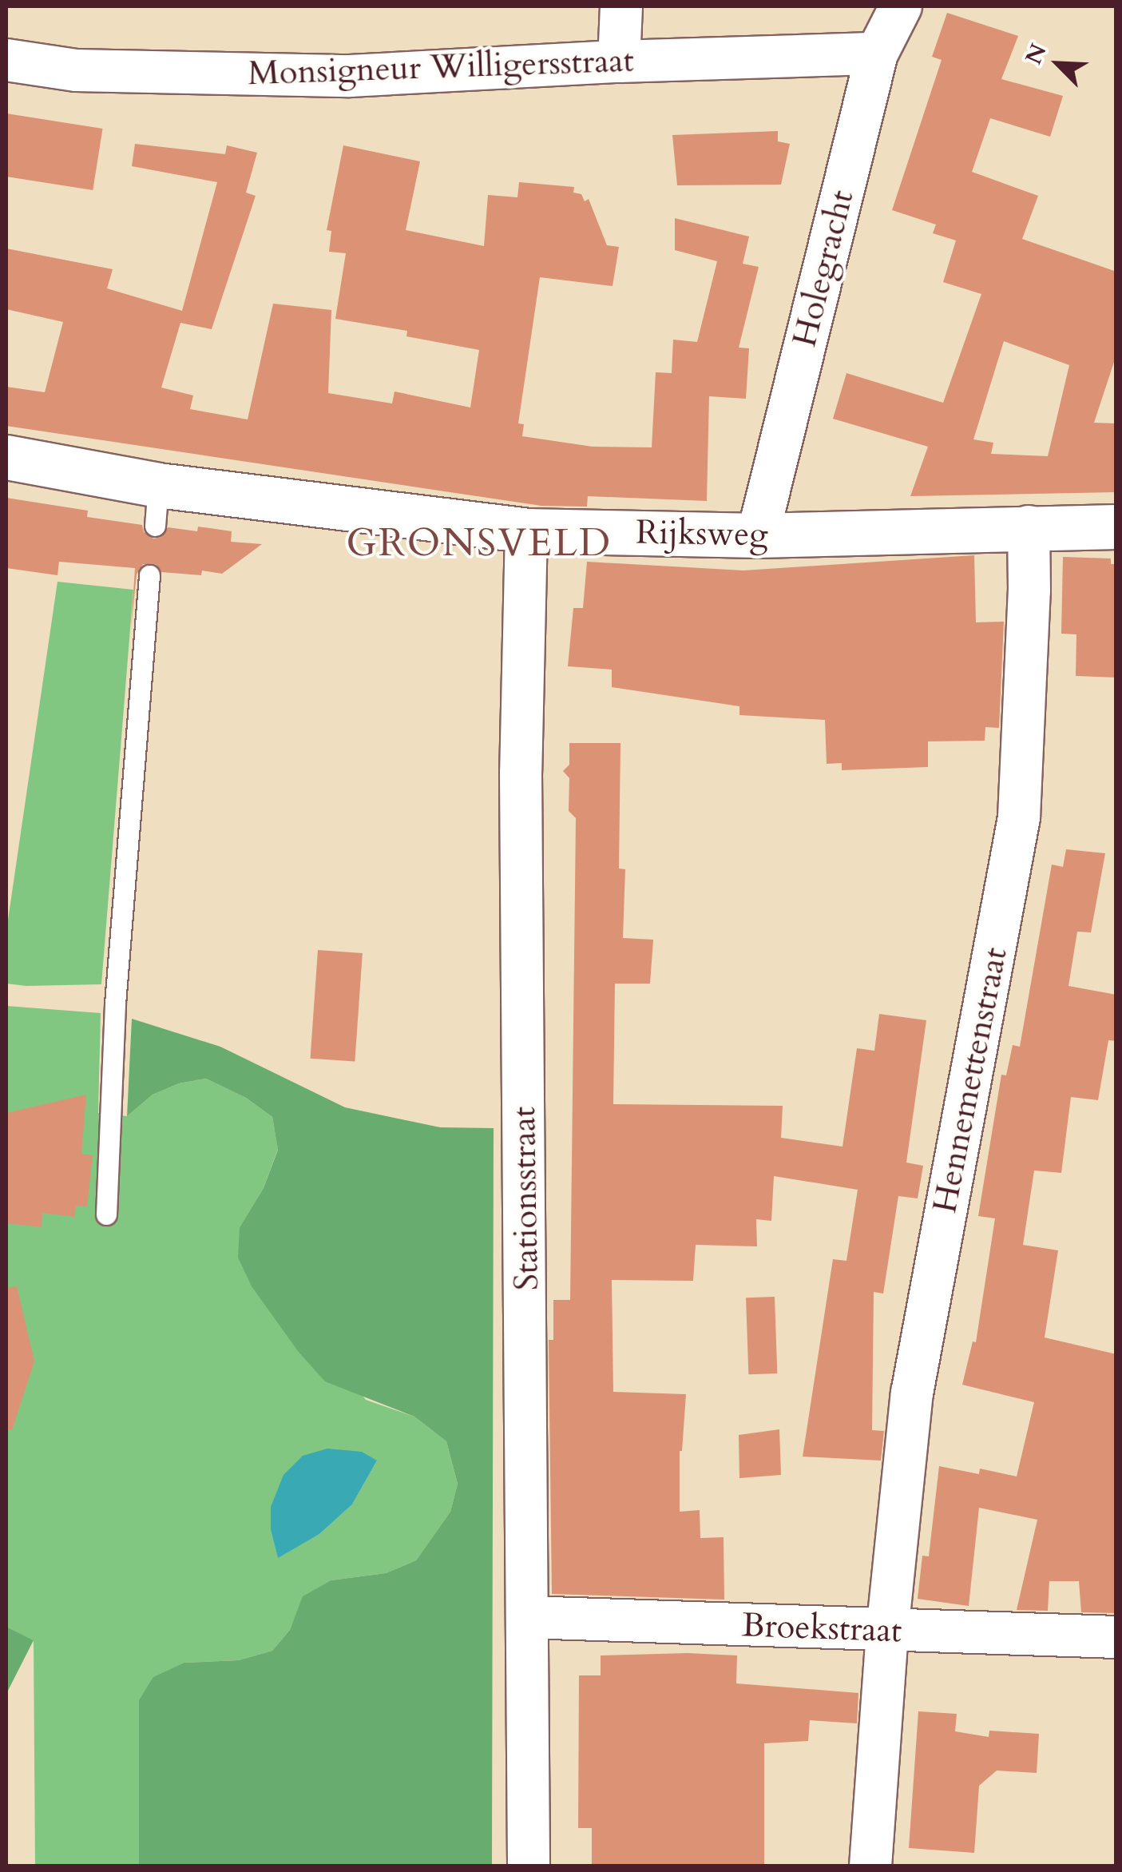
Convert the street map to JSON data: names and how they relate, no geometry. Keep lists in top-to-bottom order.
{
  "streets": {
    "street": [
      "Monsigneur Willigersstraat",
      "Holegracht",
      "Rijksweg",
      "Hennemettenstraat",
      "Stationsstraat",
      "Broekstraat"
    ]
  },
  "crossings": [
    ["Monsigneur Willigersstraat", "Holegracht"],
    ["Holegracht", "Rijksweg"],
    ["Rijksweg", "Hennemettenstraat"],
    ["Rijksweg", "Stationsstraat"],
    ["Hennemettenstraat", "Broekstraat"],
    ["Stationsstraat", "Broekstraat"]
  ],
  "districts": ["GRONSVELD"],
  "north": "top left"
}
